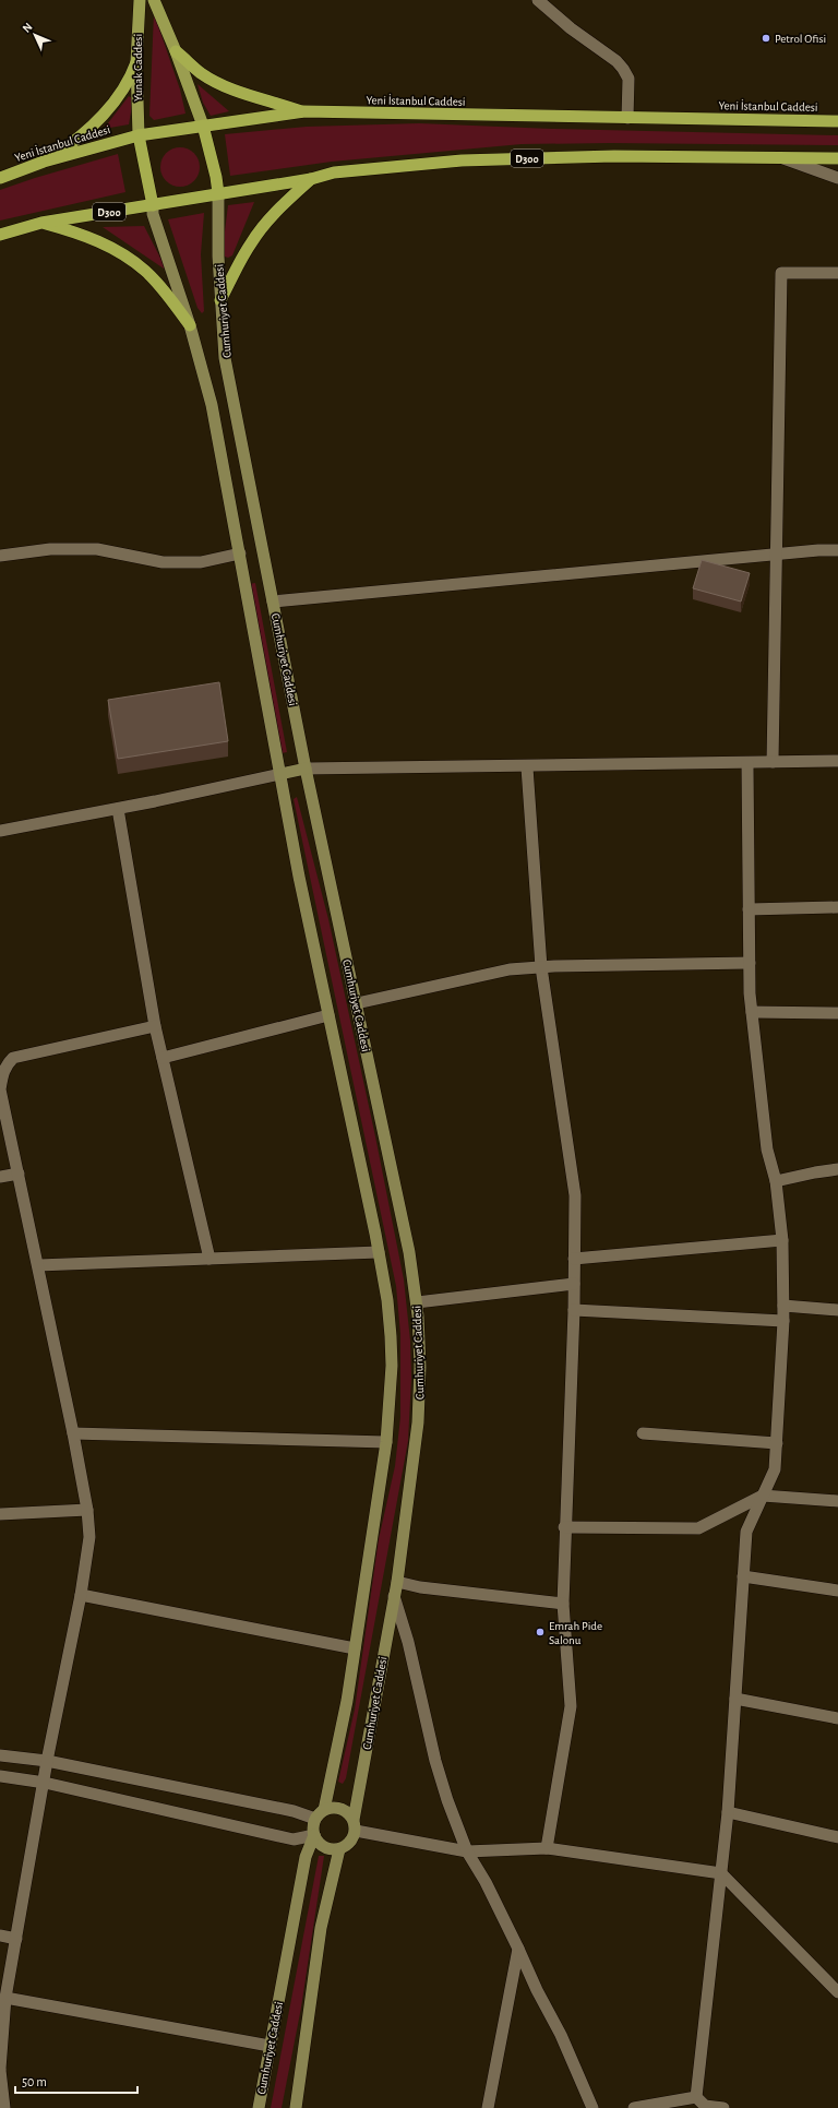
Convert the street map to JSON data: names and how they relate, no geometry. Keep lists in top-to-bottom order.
{
  "streets": {
    "highway": ["Yeni İstanbul Caddesi", "D300"],
    "main road": ["Yunak Caddesi", "Cumhuriyet Caddesi"]
  },
  "crossings": [
    ["Yunak Caddesi", "Yeni İstanbul Caddesi"],
    ["D300", "Cumhuriyet Caddesi"]
  ],
  "places": ["Petrol Ofisi", "Emrah Pide Salonu"],
  "scale_bar": "50 m",
  "north": "top left"
}
